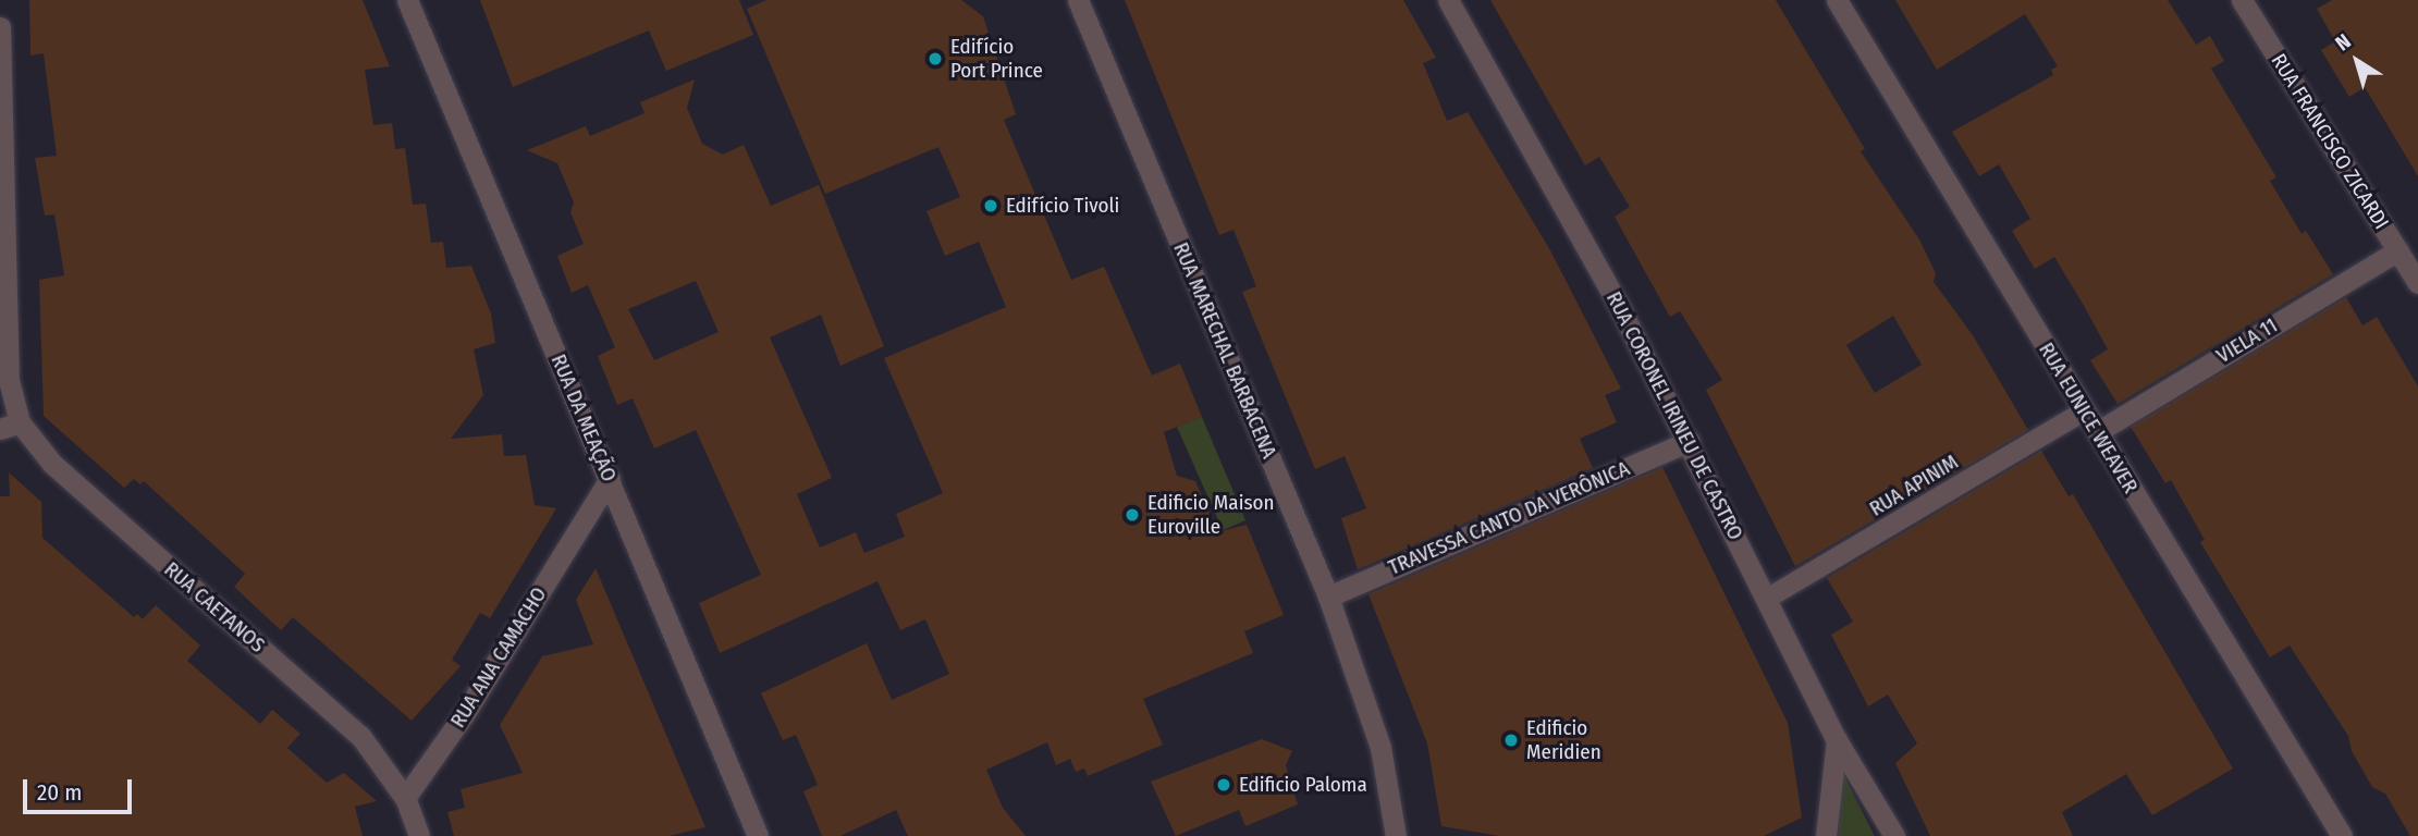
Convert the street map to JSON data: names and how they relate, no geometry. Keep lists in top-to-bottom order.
{
  "streets": {
    "street": [
      "RUA FRANCISCO ZICARDI",
      "VIELA 11",
      "RUA MARECHAL BARBACENA",
      "RUA CORONEL IRINEU DE CASTRO",
      "RUA DA MEAÇÃO",
      "RUA EUNICE WEAVER",
      "TRAVESSA CANTO DA VERÔNICA",
      "RUA CAETANOS",
      "RUA ANA CAMACHO"
    ],
    "lane": ["RUA APINIM"]
  },
  "crossings": [
    ["RUA FRANCISCO ZICARDI", "VIELA 11"],
    ["VIELA 11", "RUA EUNICE WEAVER"],
    ["RUA MARECHAL BARBACENA", "TRAVESSA CANTO DA VERÔNICA"],
    ["RUA CORONEL IRINEU DE CASTRO", "RUA APINIM"],
    ["RUA CORONEL IRINEU DE CASTRO", "TRAVESSA CANTO DA VERÔNICA"],
    ["RUA DA MEAÇÃO", "RUA ANA CAMACHO"],
    ["RUA EUNICE WEAVER", "RUA APINIM"],
    ["RUA CAETANOS", "RUA ANA CAMACHO"]
  ],
  "places": [
    "Edifício Port Prince",
    "Edifício Tivoli",
    "Edificio Maison Euroville",
    "Edificio Meridien",
    "Edificio Paloma"
  ],
  "scale_bar": "20 m",
  "north": "top left"
}
